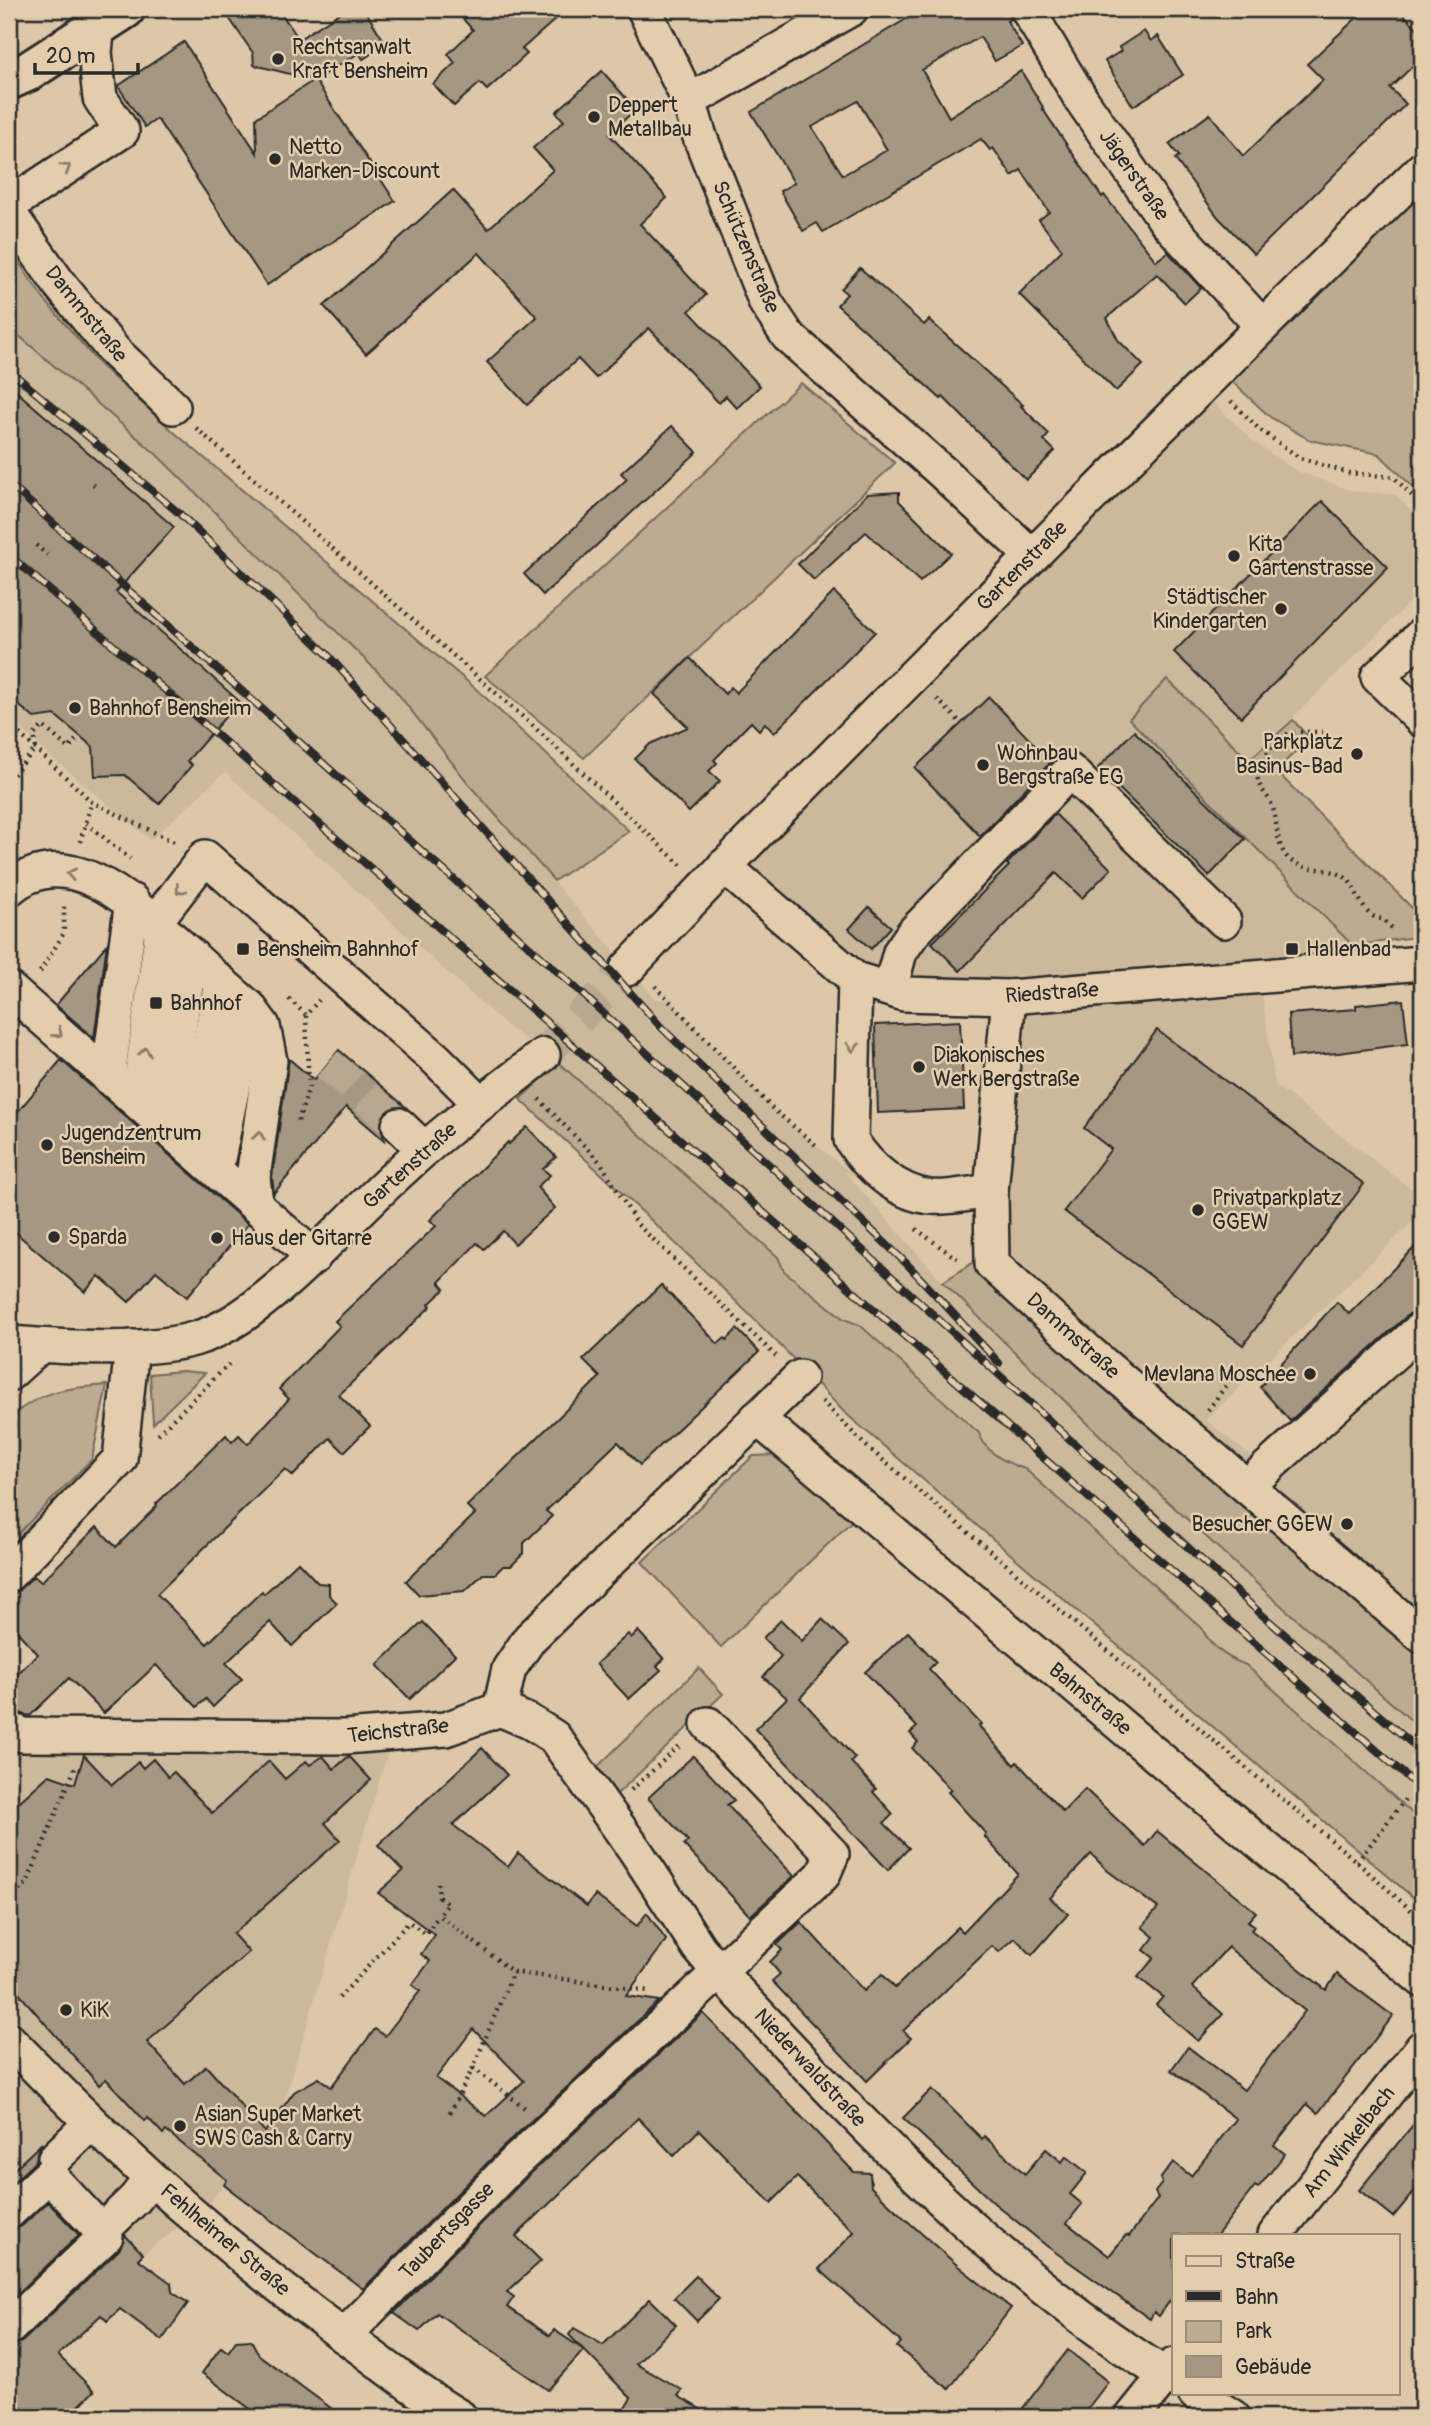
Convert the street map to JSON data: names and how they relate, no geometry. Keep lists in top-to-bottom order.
{
  "streets": {
    "street": [
      "Jägerstraße",
      "Schützenstraße",
      "Dammstraße",
      "Gartenstraße",
      "Riedstraße",
      "Bahnstraße",
      "Teichstraße",
      "Niederwaldstraße",
      "Am Winkelbach",
      "Taubertsgasse",
      "Fehlheimer Straße"
    ]
  },
  "crossings": [
    ["Jägerstraße", "Gartenstraße"],
    ["Schützenstraße", "Gartenstraße"],
    ["Dammstraße", "Riedstraße"],
    ["Gartenstraße", "Riedstraße"],
    ["Teichstraße", "Niederwaldstraße"],
    ["Niederwaldstraße", "Taubertsgasse"],
    ["Taubertsgasse", "Fehlheimer Straße"]
  ],
  "places": {
    "other": [
      "Rechtsanwalt Kraft Bensheim",
      "Deppert Metallbau",
      "Netto Marken-Discount",
      "Kita Gartenstrasse",
      "Städtischer Kindergarten",
      "Bahnhof Bensheim",
      "Parkplatz Basinus-Bad",
      "Wohnbau Bergstraße EG",
      "Diakonisches Werk Bergstraße",
      "Jugendzentrum Bensheim",
      "Privatparkplatz GGEW",
      "Sparda",
      "Haus der Gitarre",
      "Mevlana Moschee",
      "Besucher GGEW",
      "KiK",
      "Asian Super Market SWS Cash & Carry"
    ],
    "transit": ["Bensheim Bahnhof", "Hallenbad", "Bahnhof"]
  },
  "legend": [
    "Straße",
    "Bahn",
    "Park",
    "Gebäude"
  ],
  "scale_bar": "20 m"
}
